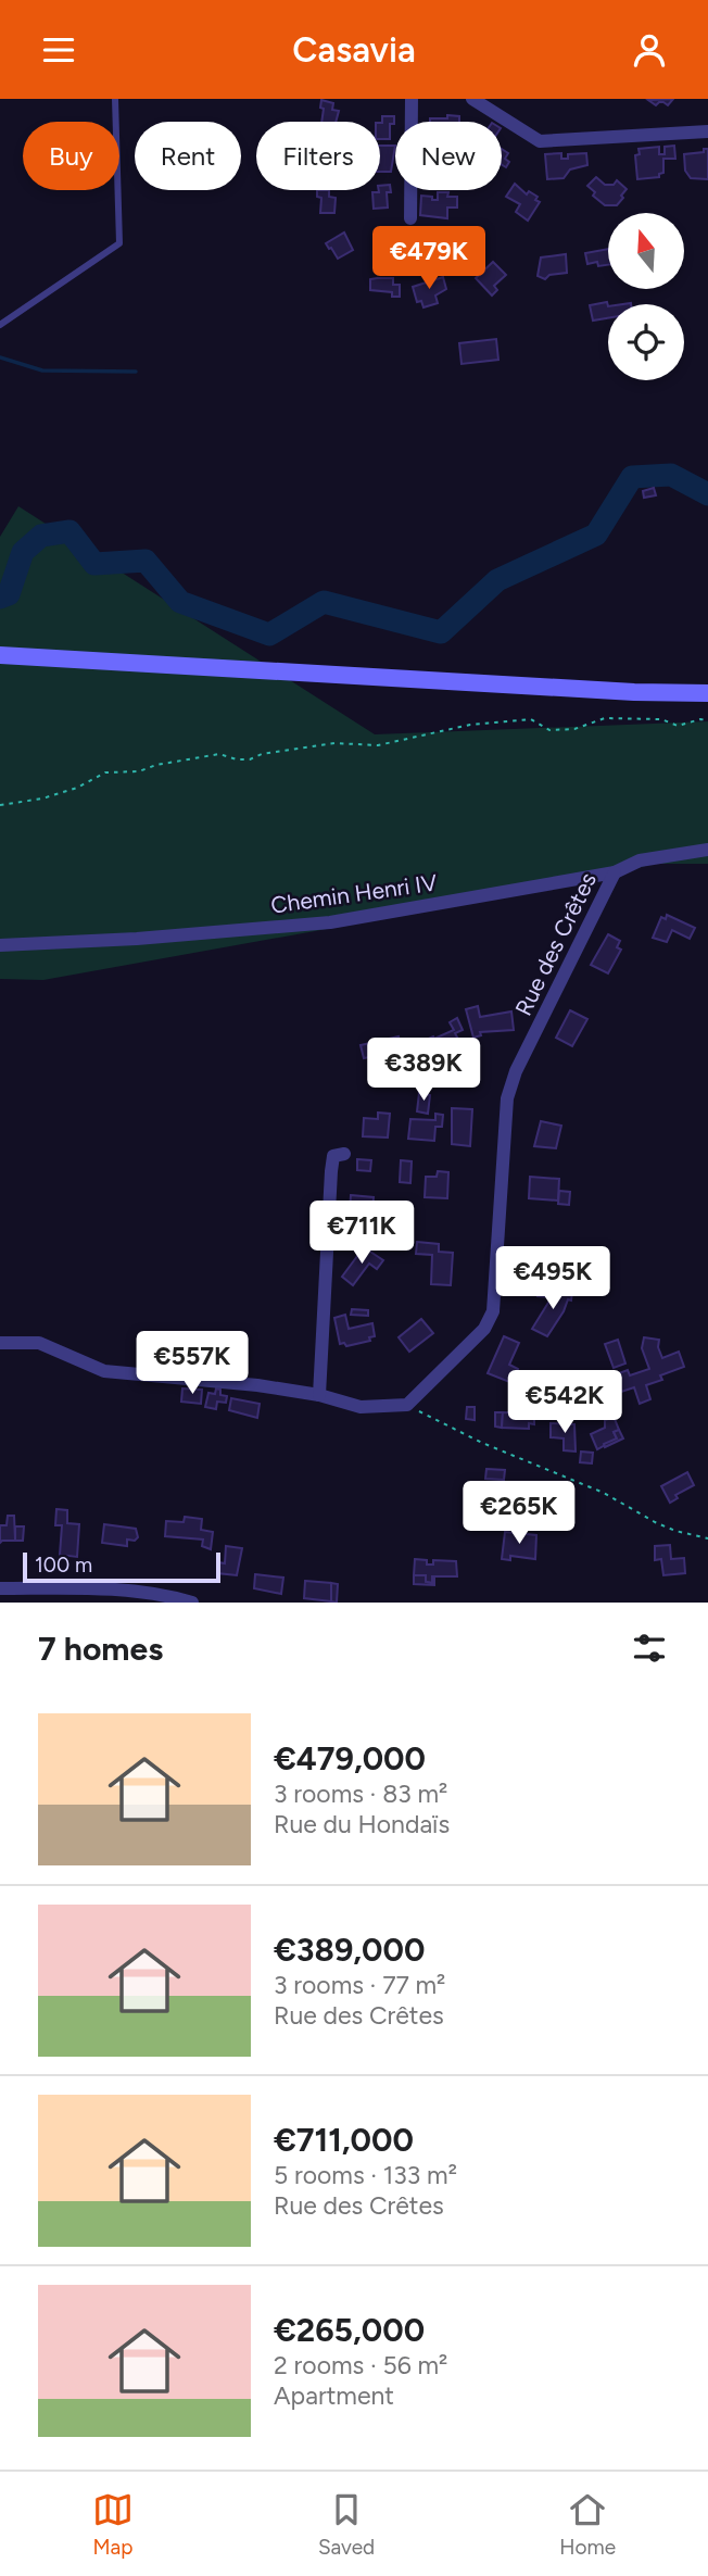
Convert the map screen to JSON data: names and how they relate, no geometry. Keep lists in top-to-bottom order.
{
  "streets": {
    "street": ["Chemin Henri IV", "Rue des Crêtes"]
  },
  "crossings": [
    ["Chemin Henri IV", "Rue des Crêtes"]
  ],
  "scale_bar": "100 m",
  "north": "top",
  "page": {
    "header": "Casavia",
    "chip": [
      "Buy",
      "Rent",
      "Filters",
      "New"
    ],
    "price": [
      "€479K",
      "€389K",
      "€711K",
      "€495K",
      "€557K",
      "€542K",
      "€265K"
    ],
    "scale": "100 m",
    "heading": "7 homes",
    "list": [
      {
        "name": "€479,000",
        "note": "3 rooms · 83 m² · Rue du Hondaïs"
      },
      {
        "name": "€389,000",
        "note": "3 rooms · 77 m² · Rue des Crêtes"
      },
      {
        "name": "€711,000",
        "note": "5 rooms · 133 m² · Rue des Crêtes"
      },
      {
        "name": "€265,000",
        "note": "2 rooms · 56 m² · Apartment"
      }
    ],
    "tabs": ["Map", "Saved", "Home"]
  }
}
